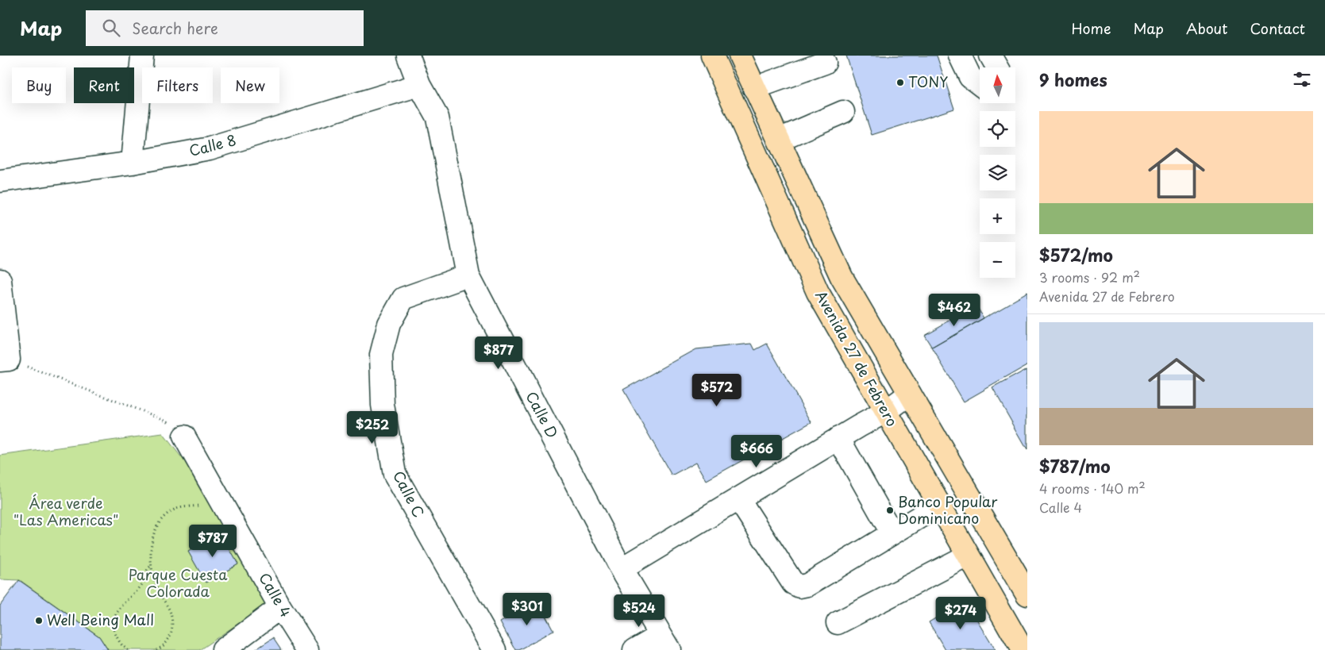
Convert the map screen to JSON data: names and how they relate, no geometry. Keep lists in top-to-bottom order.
{
  "streets": {
    "main road": ["Avenida 27 de Febrero"],
    "street": [
      "Calle 8",
      "Calle D",
      "Calle C",
      "Calle 4"
    ]
  },
  "crossings": [
    ["Calle 8", "Calle D"],
    ["Calle D", "Calle C"]
  ],
  "parks": ["Área verde \"Las Americas\"", "Parque Cuesta Colorada"],
  "places": ["TONY", "Banco Popular Dominicano", "Well Being Mall"],
  "north": "top",
  "page": {
    "header": "Map",
    "search": "Search here",
    "nav": [
      "Home",
      "Map",
      "About",
      "Contact"
    ],
    "heading": "9 homes",
    "map_buttons": ["+", "−"],
    "chip": [
      "Buy",
      "Rent",
      "Filters",
      "New"
    ],
    "list": [
      {
        "name": "$572/mo",
        "note": "3 rooms · 92 m² · Avenida 27 de Febrero"
      },
      {
        "name": "$787/mo",
        "note": "4 rooms · 140 m² · Calle 4"
      }
    ],
    "price": [
      "$462",
      "$877",
      "$572",
      "$252",
      "$666",
      "$787",
      "$301",
      "$524",
      "$274"
    ]
  }
}
